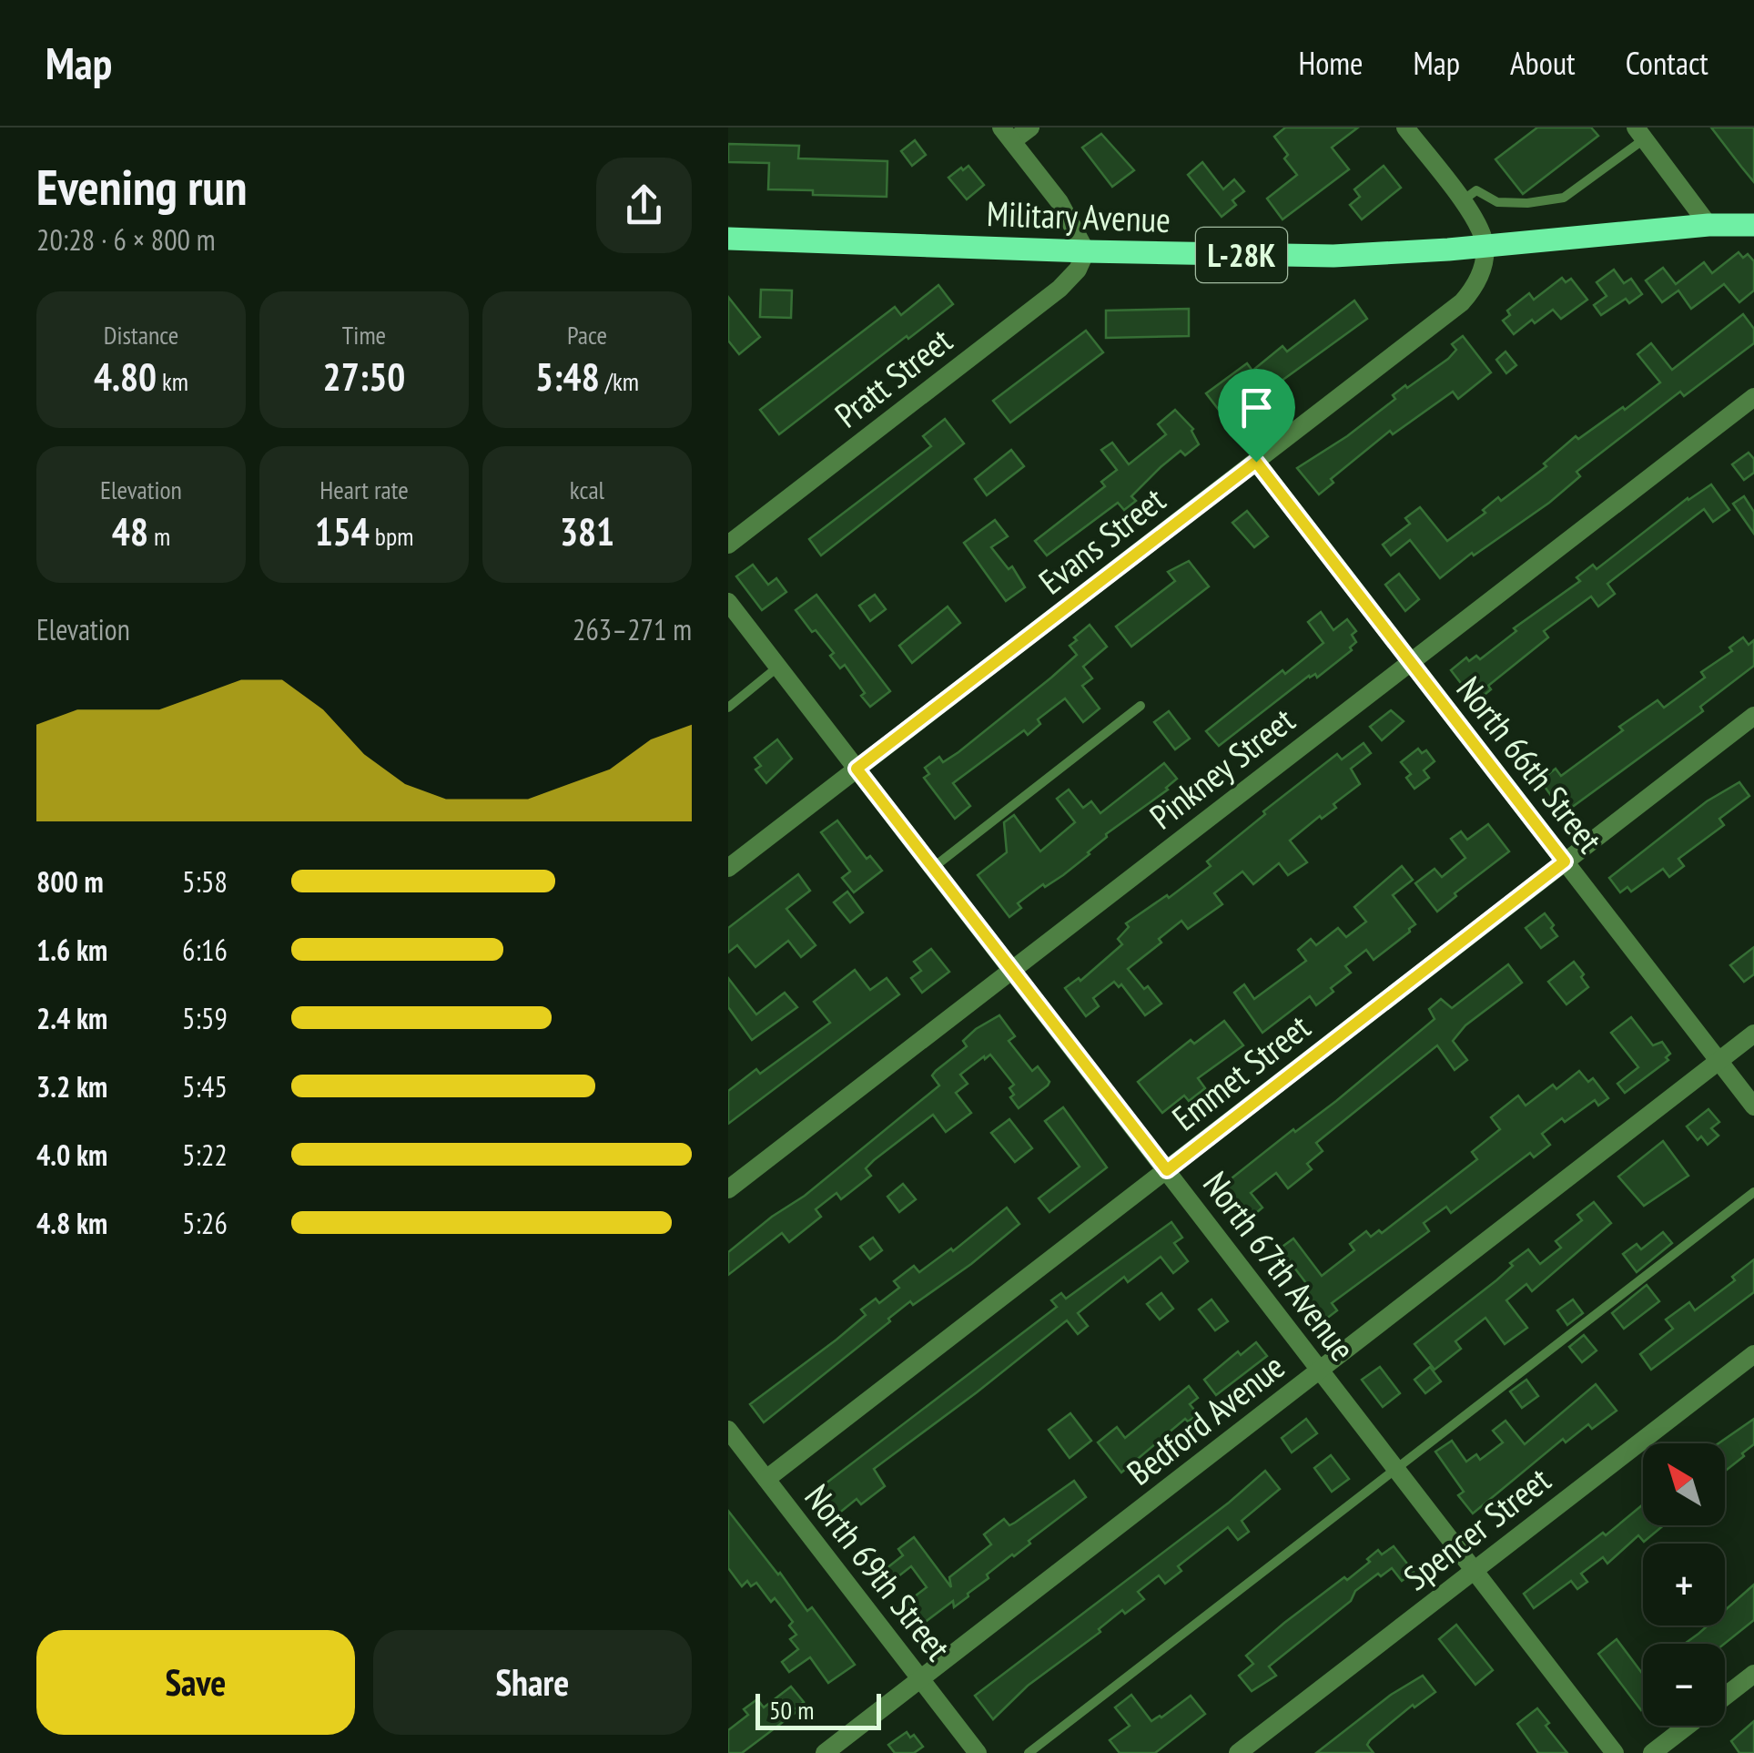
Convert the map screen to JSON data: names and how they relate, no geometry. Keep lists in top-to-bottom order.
{
  "streets": {
    "main road": ["Military Avenue", "L-28K"],
    "street": [
      "Pratt Street",
      "Evans Street",
      "North 66th Street",
      "Pinkney Street",
      "Emmet Street",
      "North 67th Avenue",
      "Bedford Avenue",
      "Spencer Street",
      "North 69th Street"
    ]
  },
  "crossings": [
    ["Military Avenue", "Pratt Street"],
    ["Military Avenue", "Evans Street"],
    ["Evans Street", "North 66th Street"],
    ["Evans Street", "North 67th Avenue"],
    ["North 66th Street", "Pinkney Street"],
    ["North 66th Street", "Emmet Street"],
    ["North 66th Street", "Bedford Avenue"],
    ["Pinkney Street", "North 67th Avenue"],
    ["Emmet Street", "North 67th Avenue"],
    ["Emmet Street", "North 69th Street"],
    ["North 67th Avenue", "Bedford Avenue"],
    ["North 67th Avenue", "Spencer Street"],
    ["Bedford Avenue", "North 69th Street"]
  ],
  "scale_bar": "50 m",
  "north": "top left",
  "page": {
    "header": "Map",
    "nav": [
      "Home",
      "Map",
      "About",
      "Contact"
    ],
    "heading": ["Evening run", "20:28 · 6 × 800 m"],
    "stats": [
      ["Distance", "4.80 km"],
      ["Time", "27:50"],
      ["Pace", "5:48 /km"],
      ["Elevation", "48 m"],
      ["Heart rate", "154 bpm"],
      ["kcal", "381"]
    ],
    "chart": ["Elevation", "263–271 m"],
    "list": [
      {
        "name": "800 m",
        "note": "5:58"
      },
      {
        "name": "1.6 km",
        "note": "6:16"
      },
      {
        "name": "2.4 km",
        "note": "5:59"
      },
      {
        "name": "3.2 km",
        "note": "5:45"
      },
      {
        "name": "4.0 km",
        "note": "5:22"
      },
      {
        "name": "4.8 km",
        "note": "5:26"
      }
    ],
    "map_buttons": ["+", "−"],
    "buttons": ["Save", "Share"],
    "scale": "50 m"
  }
}
